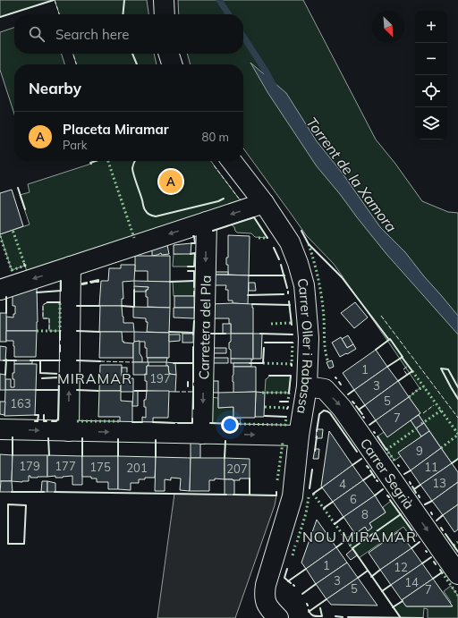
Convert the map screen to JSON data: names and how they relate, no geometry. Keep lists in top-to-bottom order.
{
  "streets": {
    "street": ["Carretera del Pla", "Carrer Oller i Rabassa", "Carrer Segrià"]
  },
  "crossings": [
    ["Carrer Oller i Rabassa", "Carrer Segrià"]
  ],
  "one_way": ["Carrer Segrià"],
  "districts": ["MIRAMAR", "NOU MIRAMAR"],
  "water": ["Torrent de la Xamora"],
  "house_numbers": [
    "1",
    "197",
    "3",
    "5",
    "163",
    "7",
    "9",
    "179",
    "177",
    "175",
    "11",
    "201",
    "207",
    "13",
    "4",
    "6",
    "8",
    "1",
    "12",
    "3",
    "14",
    "5",
    "7"
  ],
  "north": "bottom right",
  "page": {
    "map_buttons": ["+", "−"],
    "search": "Search here",
    "heading": "Nearby",
    "list": [
      {
        "mark": "A",
        "name": "Placeta Miramar",
        "note": "Park",
        "value": "80 m"
      }
    ],
    "pins": "A"
  }
}
